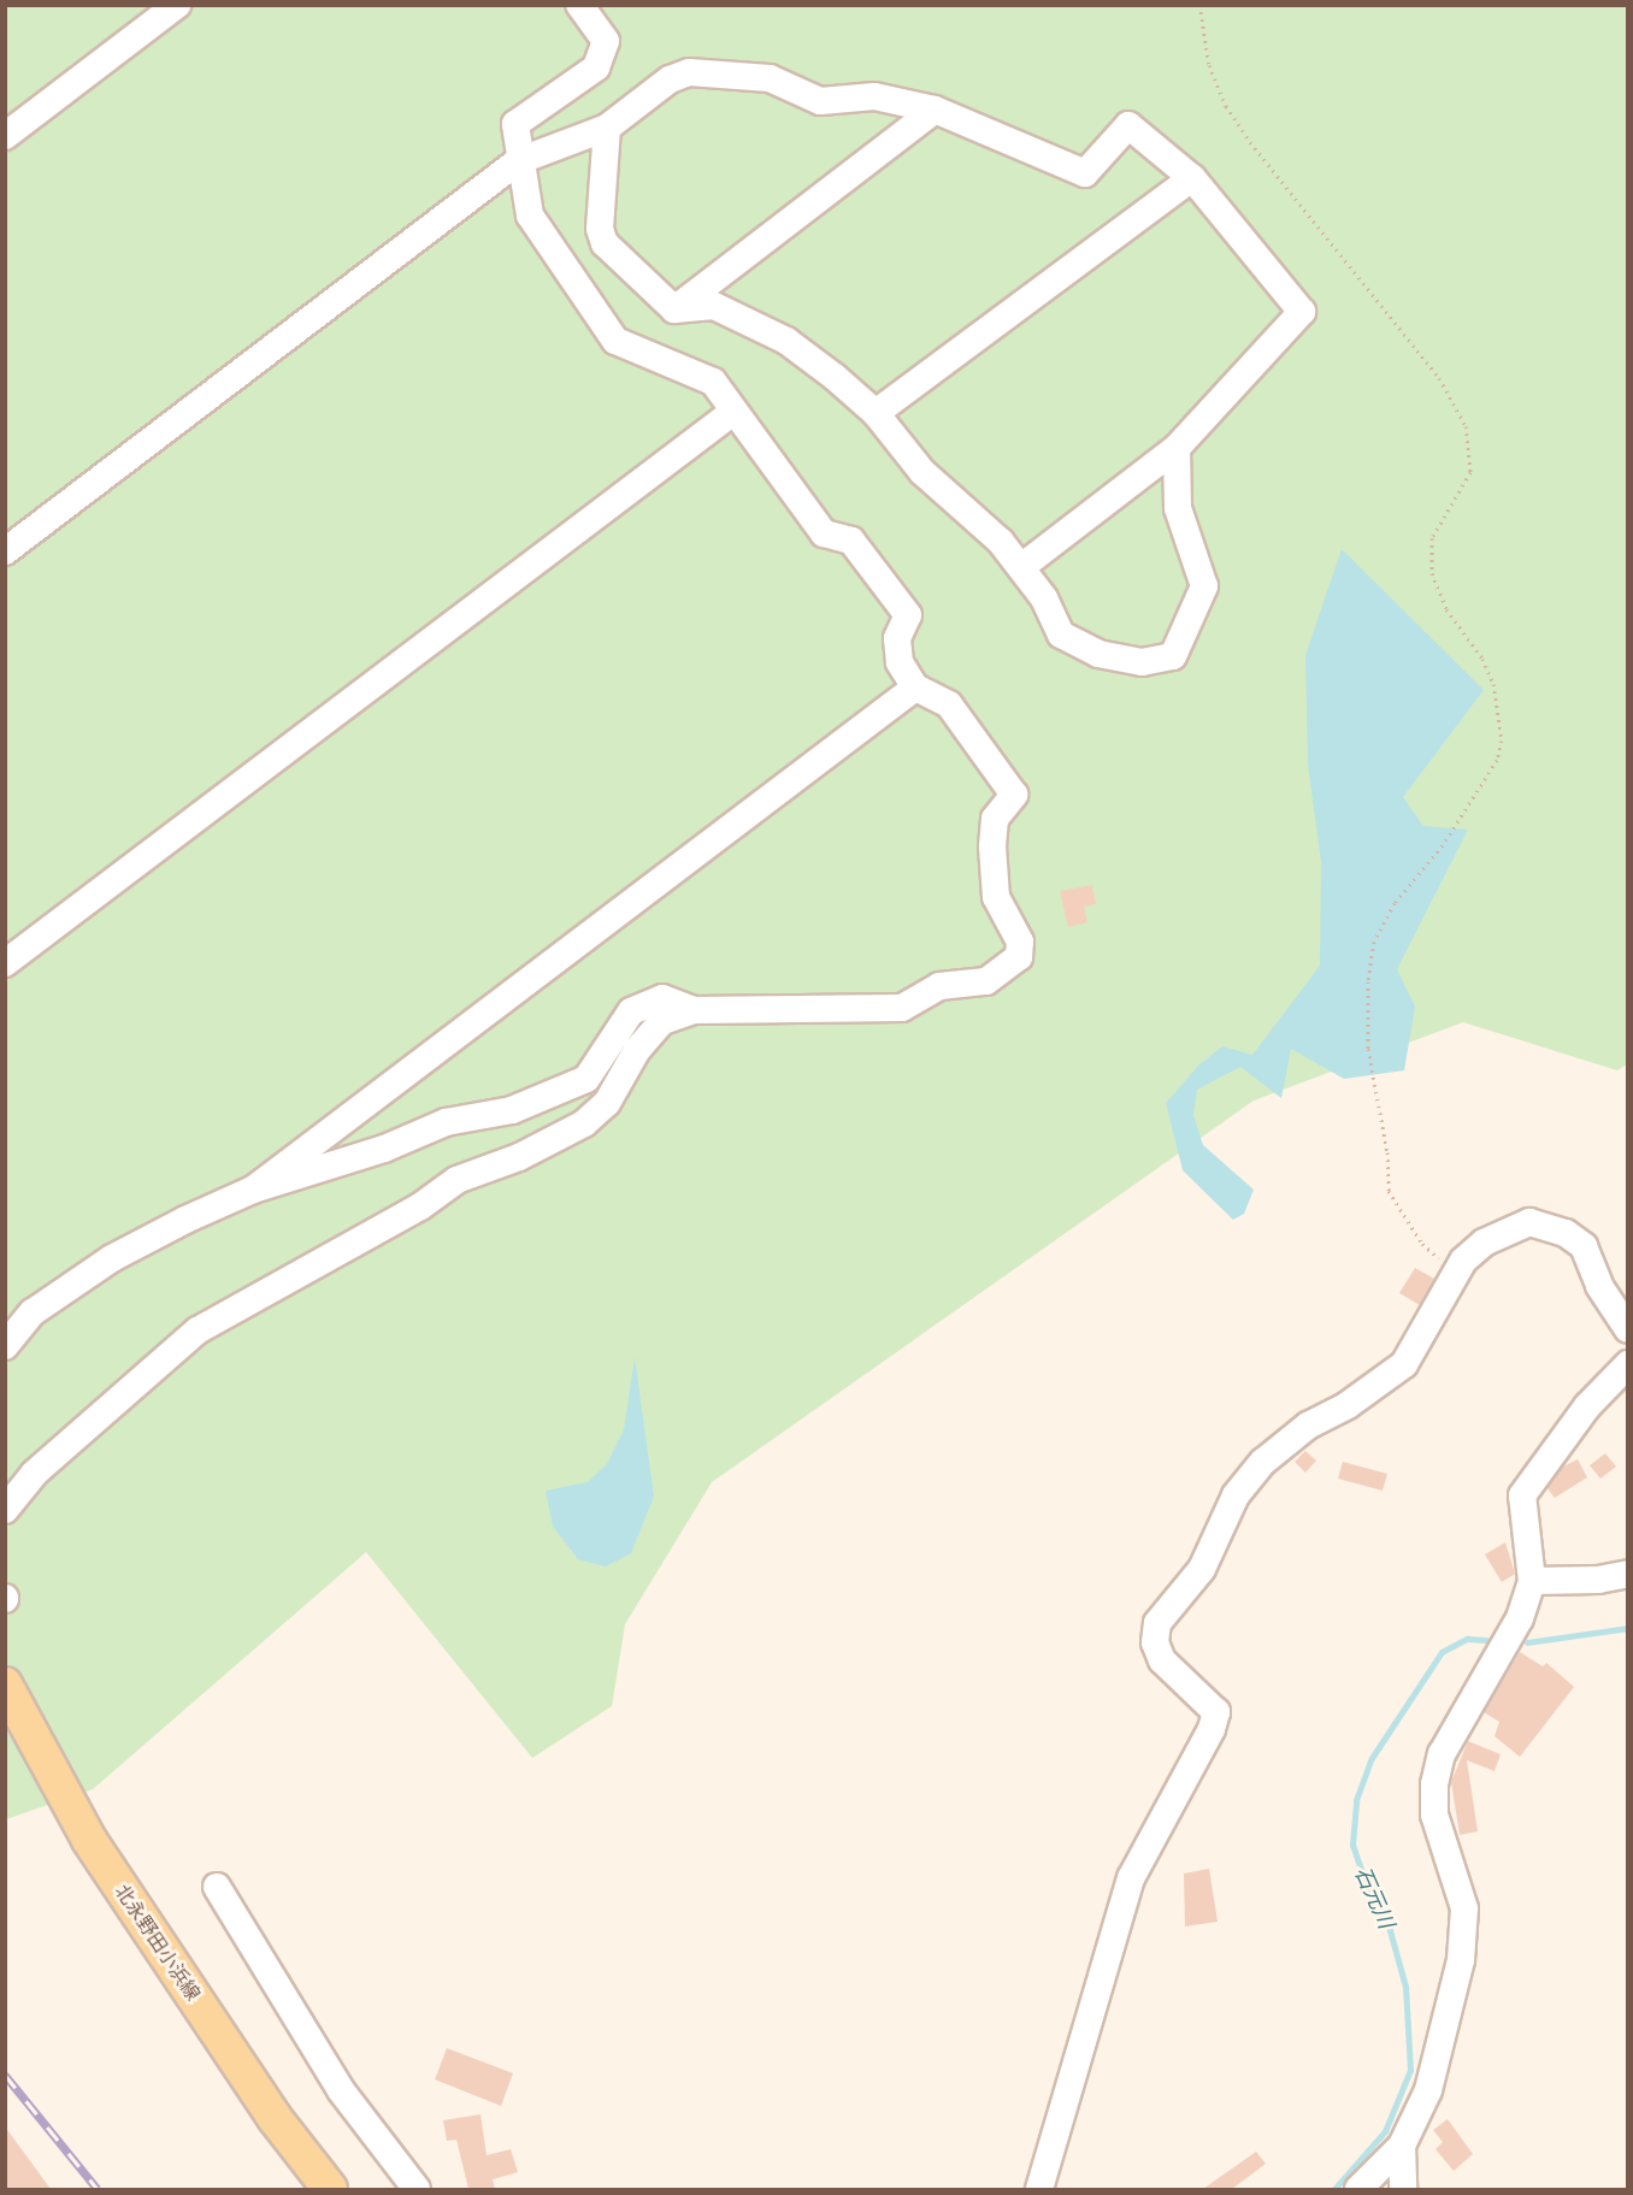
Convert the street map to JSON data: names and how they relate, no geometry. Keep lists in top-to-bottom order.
{
  "streets": {
    "main road": ["北永野田小浜線"]
  },
  "water": ["石元川"]
}
